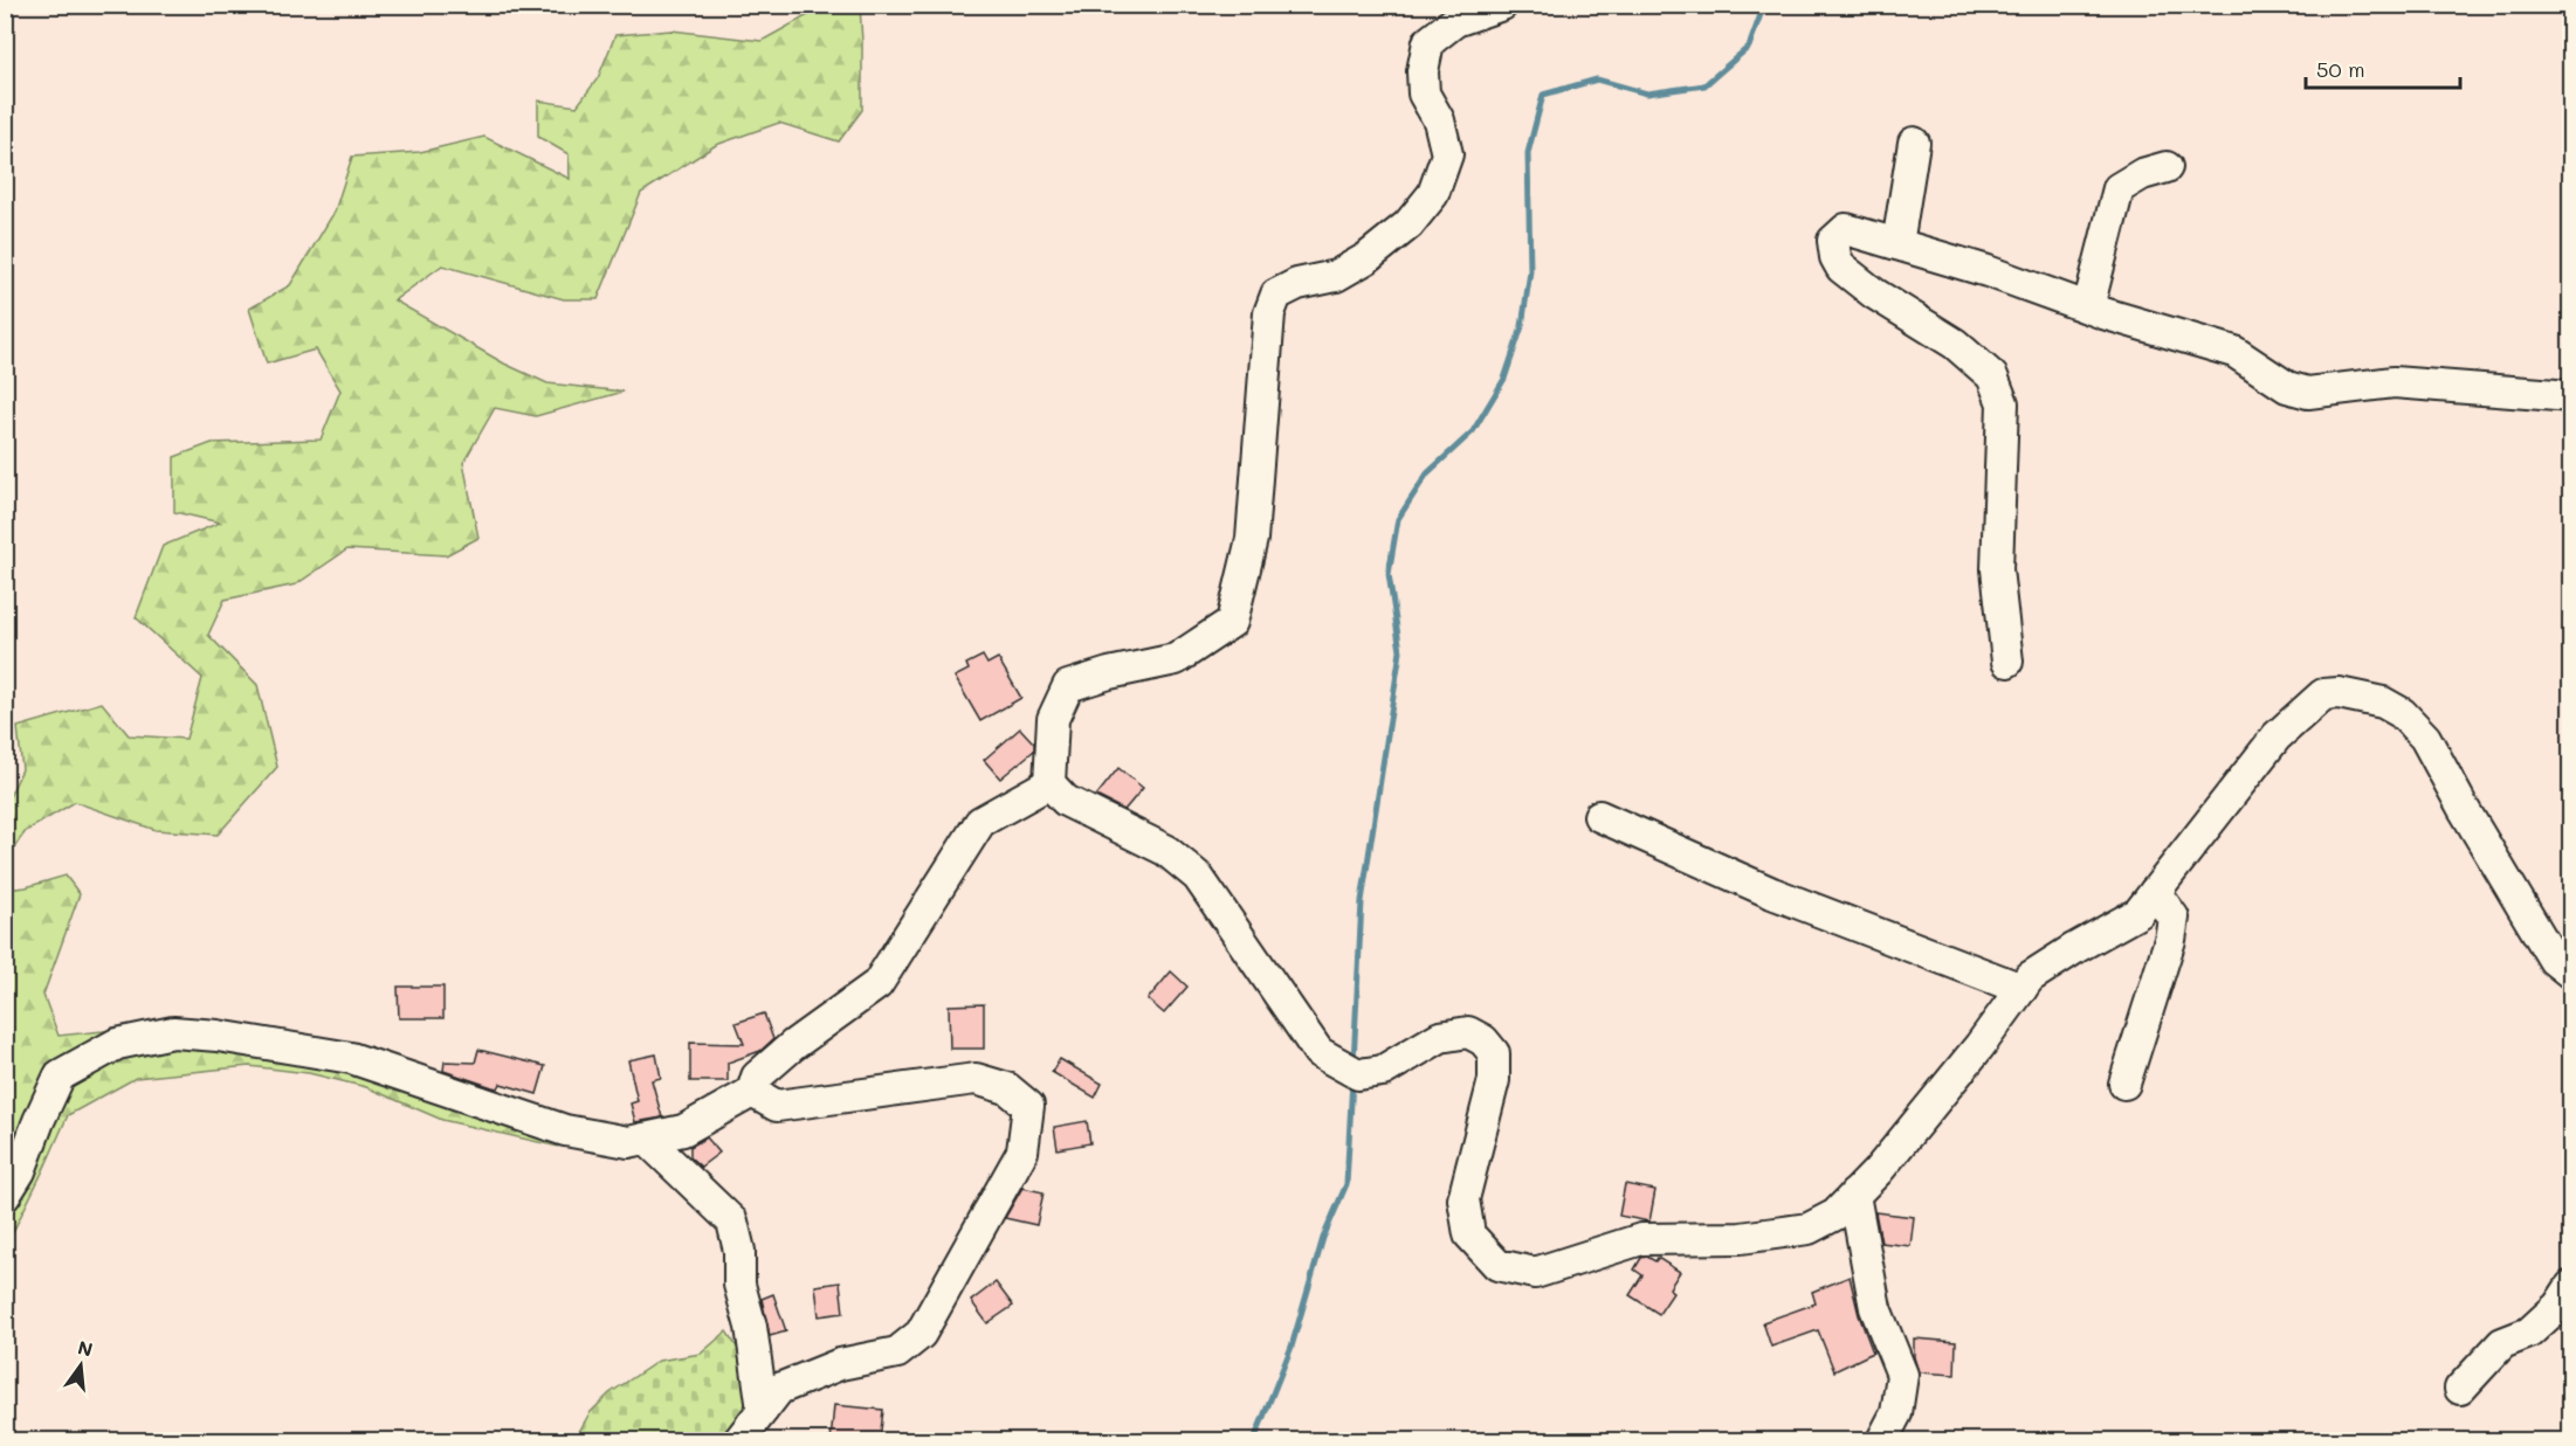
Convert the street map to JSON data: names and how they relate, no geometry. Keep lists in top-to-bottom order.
{
  "scale_bar": "50 m",
  "north": "top"
}
